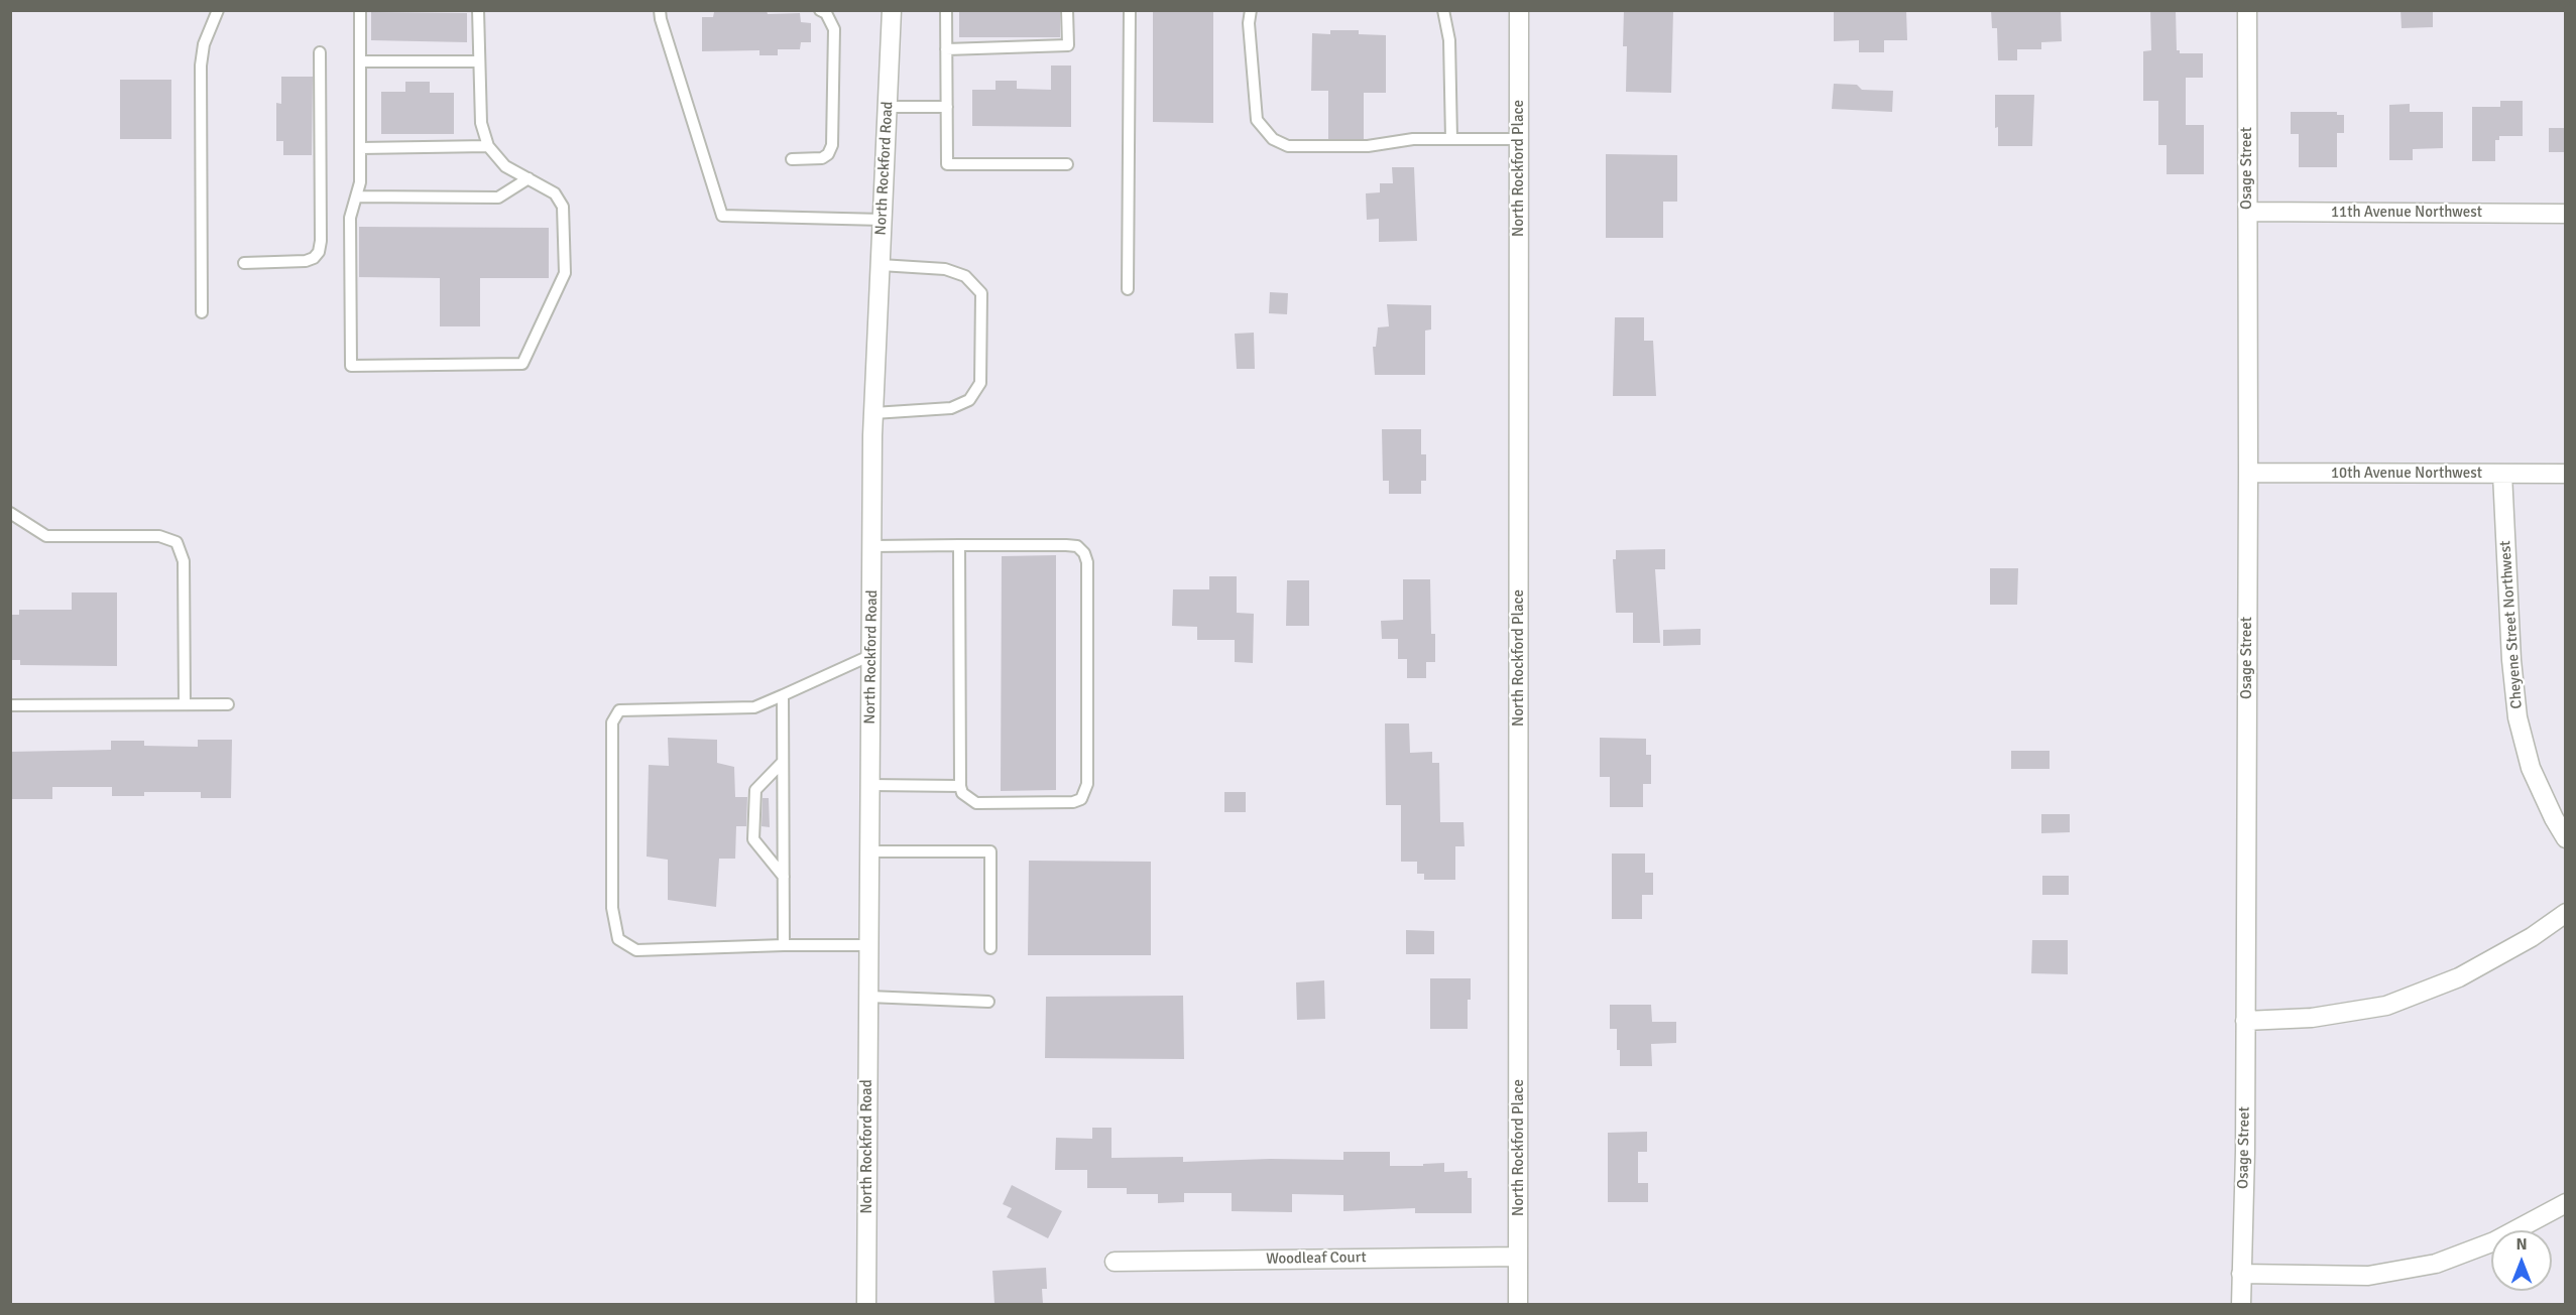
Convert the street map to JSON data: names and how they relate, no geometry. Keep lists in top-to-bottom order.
{
  "streets": {
    "street": [
      "North Rockford Road",
      "North Rockford Place",
      "Osage Street",
      "11th Avenue Northwest",
      "10th Avenue Northwest",
      "Cheyene Street Northwest",
      "Woodleaf Court"
    ]
  },
  "crossings": [
    ["North Rockford Place", "Woodleaf Court"],
    ["Osage Street", "11th Avenue Northwest"],
    ["Osage Street", "10th Avenue Northwest"],
    ["10th Avenue Northwest", "Cheyene Street Northwest"]
  ],
  "north": "top"
}
